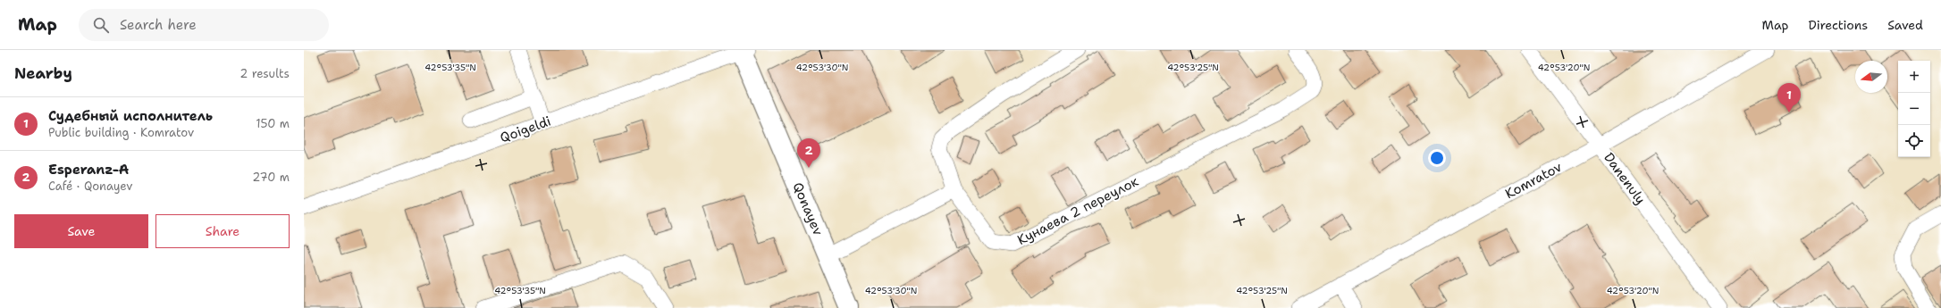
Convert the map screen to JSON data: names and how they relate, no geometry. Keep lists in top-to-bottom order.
{
  "streets": {
    "main road": ["Qonayev"],
    "street": [
      "Qoigeldi",
      "Danenuly",
      "Komratov",
      "Кунаева 2 переулок"
    ]
  },
  "crossings": [
    ["Qoigeldi", "Qonayev"],
    ["Danenuly", "Komratov"]
  ],
  "north": "left",
  "page": {
    "header": "Map",
    "search": "Search here",
    "nav": ["Map", "Directions", "Saved"],
    "heading": ["Nearby", "2 results"],
    "map_buttons": ["+", "−"],
    "pins": ["1", "2"],
    "list": [
      {
        "mark": "1",
        "name": "Судебный исполнитель",
        "note": "Public building · Komratov",
        "value": "150 m"
      },
      {
        "mark": "2",
        "name": "Esperanz-A",
        "note": "Café · Qonayev",
        "value": "270 m"
      }
    ],
    "buttons": ["Save", "Share"]
  },
  "coordinates": [
    "42°53'35\"N",
    "42°53'30\"N",
    "42°53'25\"N",
    "42°53'20\"N"
  ]
}
